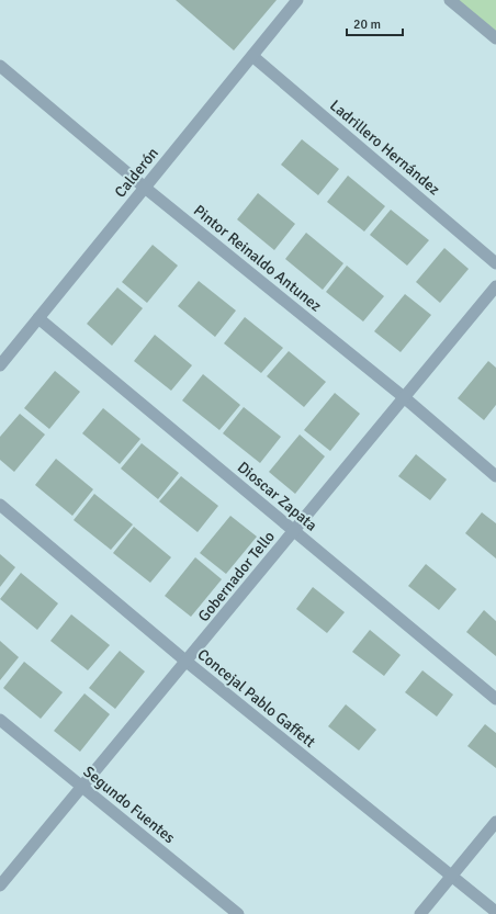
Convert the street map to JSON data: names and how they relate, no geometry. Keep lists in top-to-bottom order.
{
  "streets": {
    "street": [
      "Ladrillero Hernández",
      "Calderón",
      "Pintor Reinaldo Antunez",
      "Dioscar Zapata",
      "Gobernador Tello",
      "Concejal Pablo Gaffett",
      "Segundo Fuentes"
    ]
  },
  "crossings": [
    ["Ladrillero Hernández", "Calderón"],
    ["Calderón", "Pintor Reinaldo Antunez"],
    ["Calderón", "Dioscar Zapata"],
    ["Pintor Reinaldo Antunez", "Gobernador Tello"],
    ["Dioscar Zapata", "Gobernador Tello"],
    ["Gobernador Tello", "Concejal Pablo Gaffett"],
    ["Gobernador Tello", "Segundo Fuentes"]
  ],
  "scale_bar": "20 m"
}
